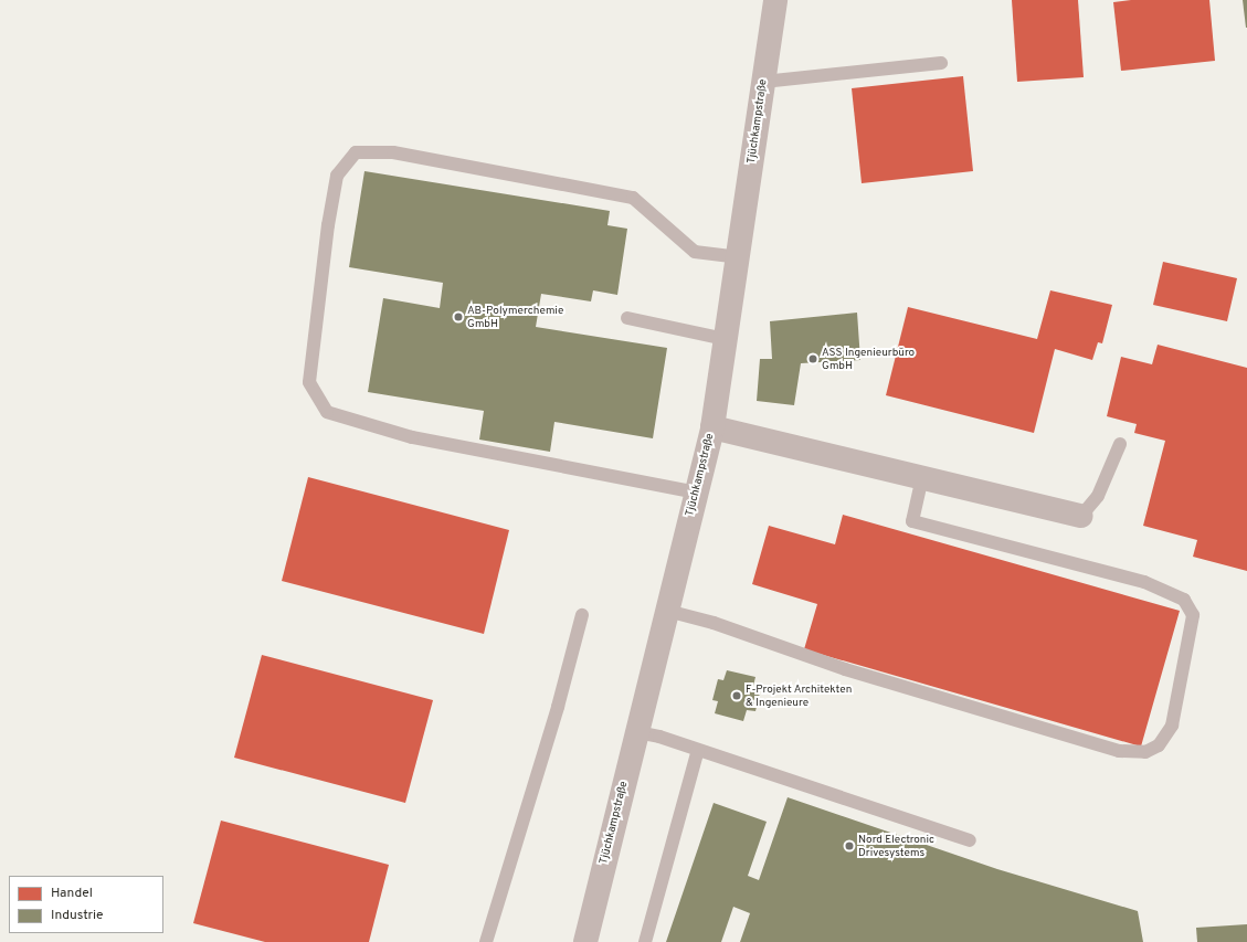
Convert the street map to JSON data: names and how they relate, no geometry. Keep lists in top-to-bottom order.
{
  "streets": {
    "street": ["Tjüchkampstraße"]
  },
  "places": [
    "AB-Polymerchemie GmbH",
    "ASS Ingenieurbüro GmbH",
    "F-Projekt Architekten & Ingenieure",
    "Nord Electronic Drivesystems"
  ],
  "legend": ["Handel", "Industrie"]
}
